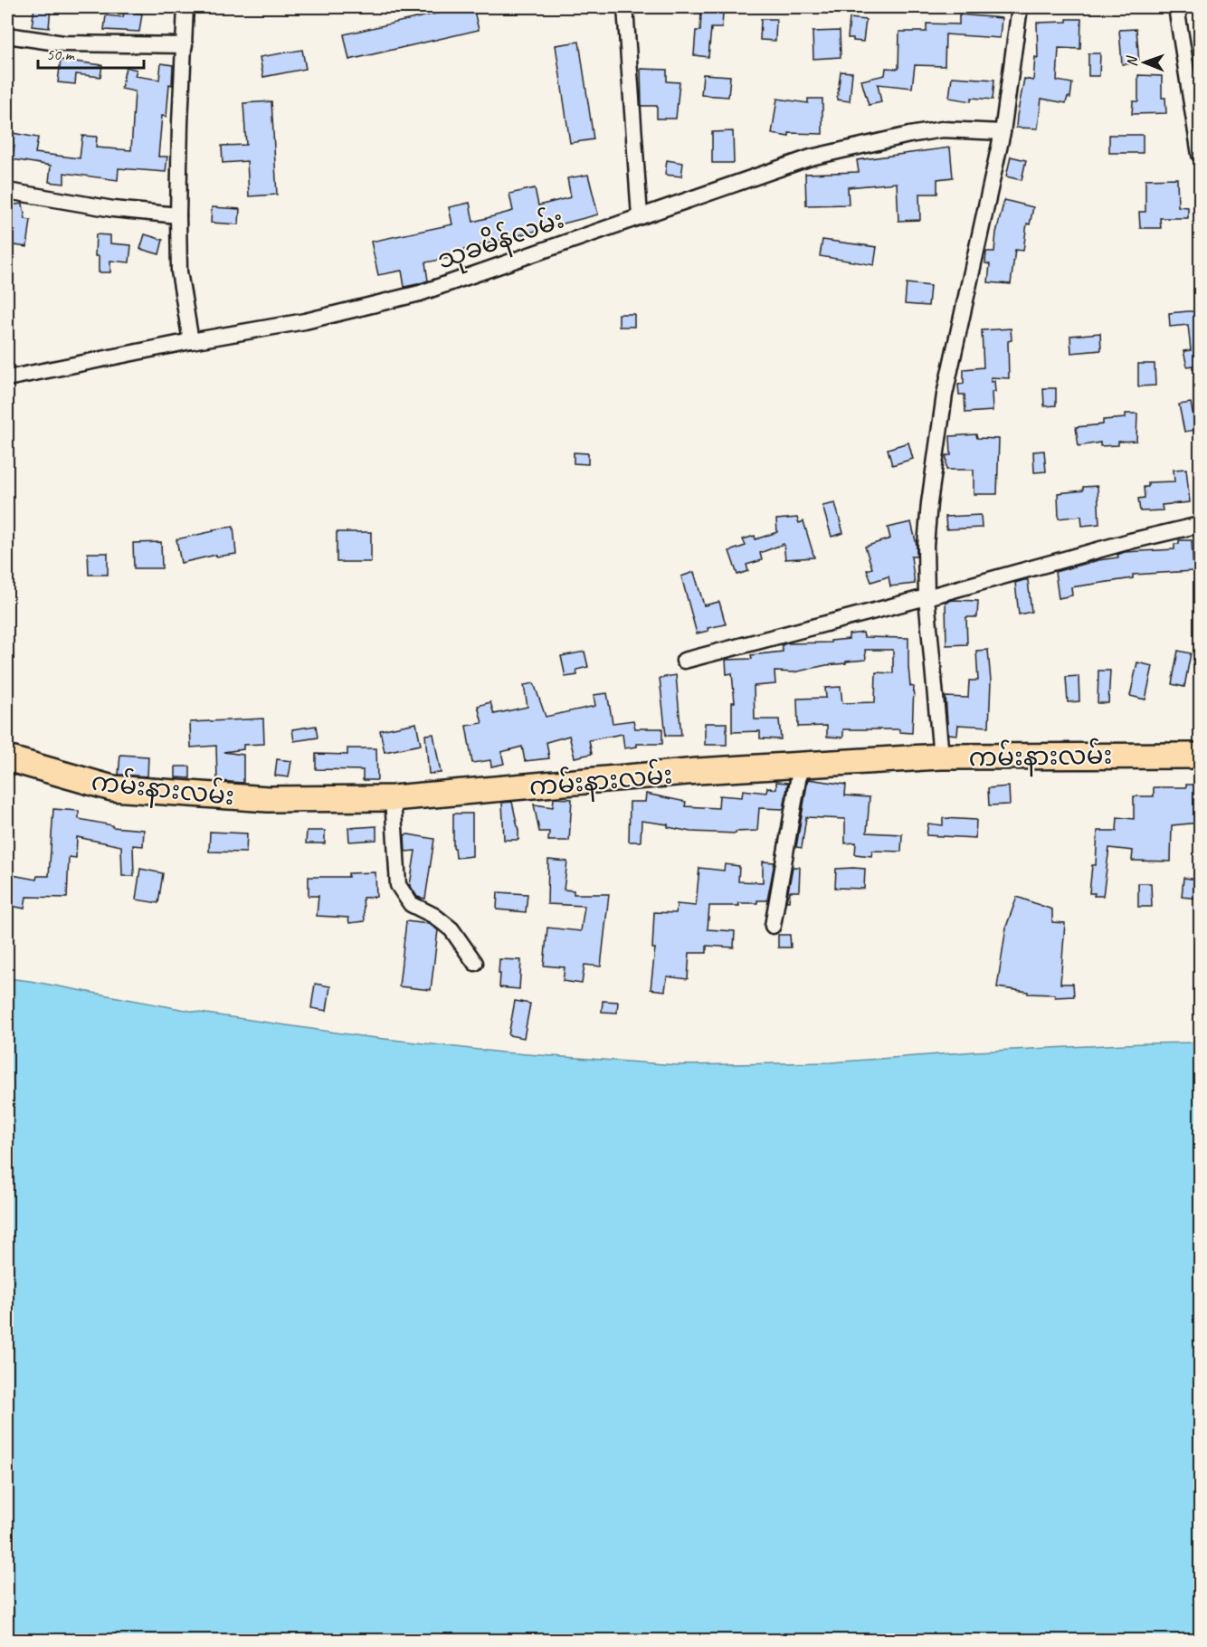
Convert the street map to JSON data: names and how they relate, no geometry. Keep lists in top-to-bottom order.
{
  "streets": {
    "main road": ["ကမ်းနားလမ်း"],
    "street": ["သုခမိန်လမ်း"]
  },
  "scale_bar": "50 m",
  "north": "left"
}
